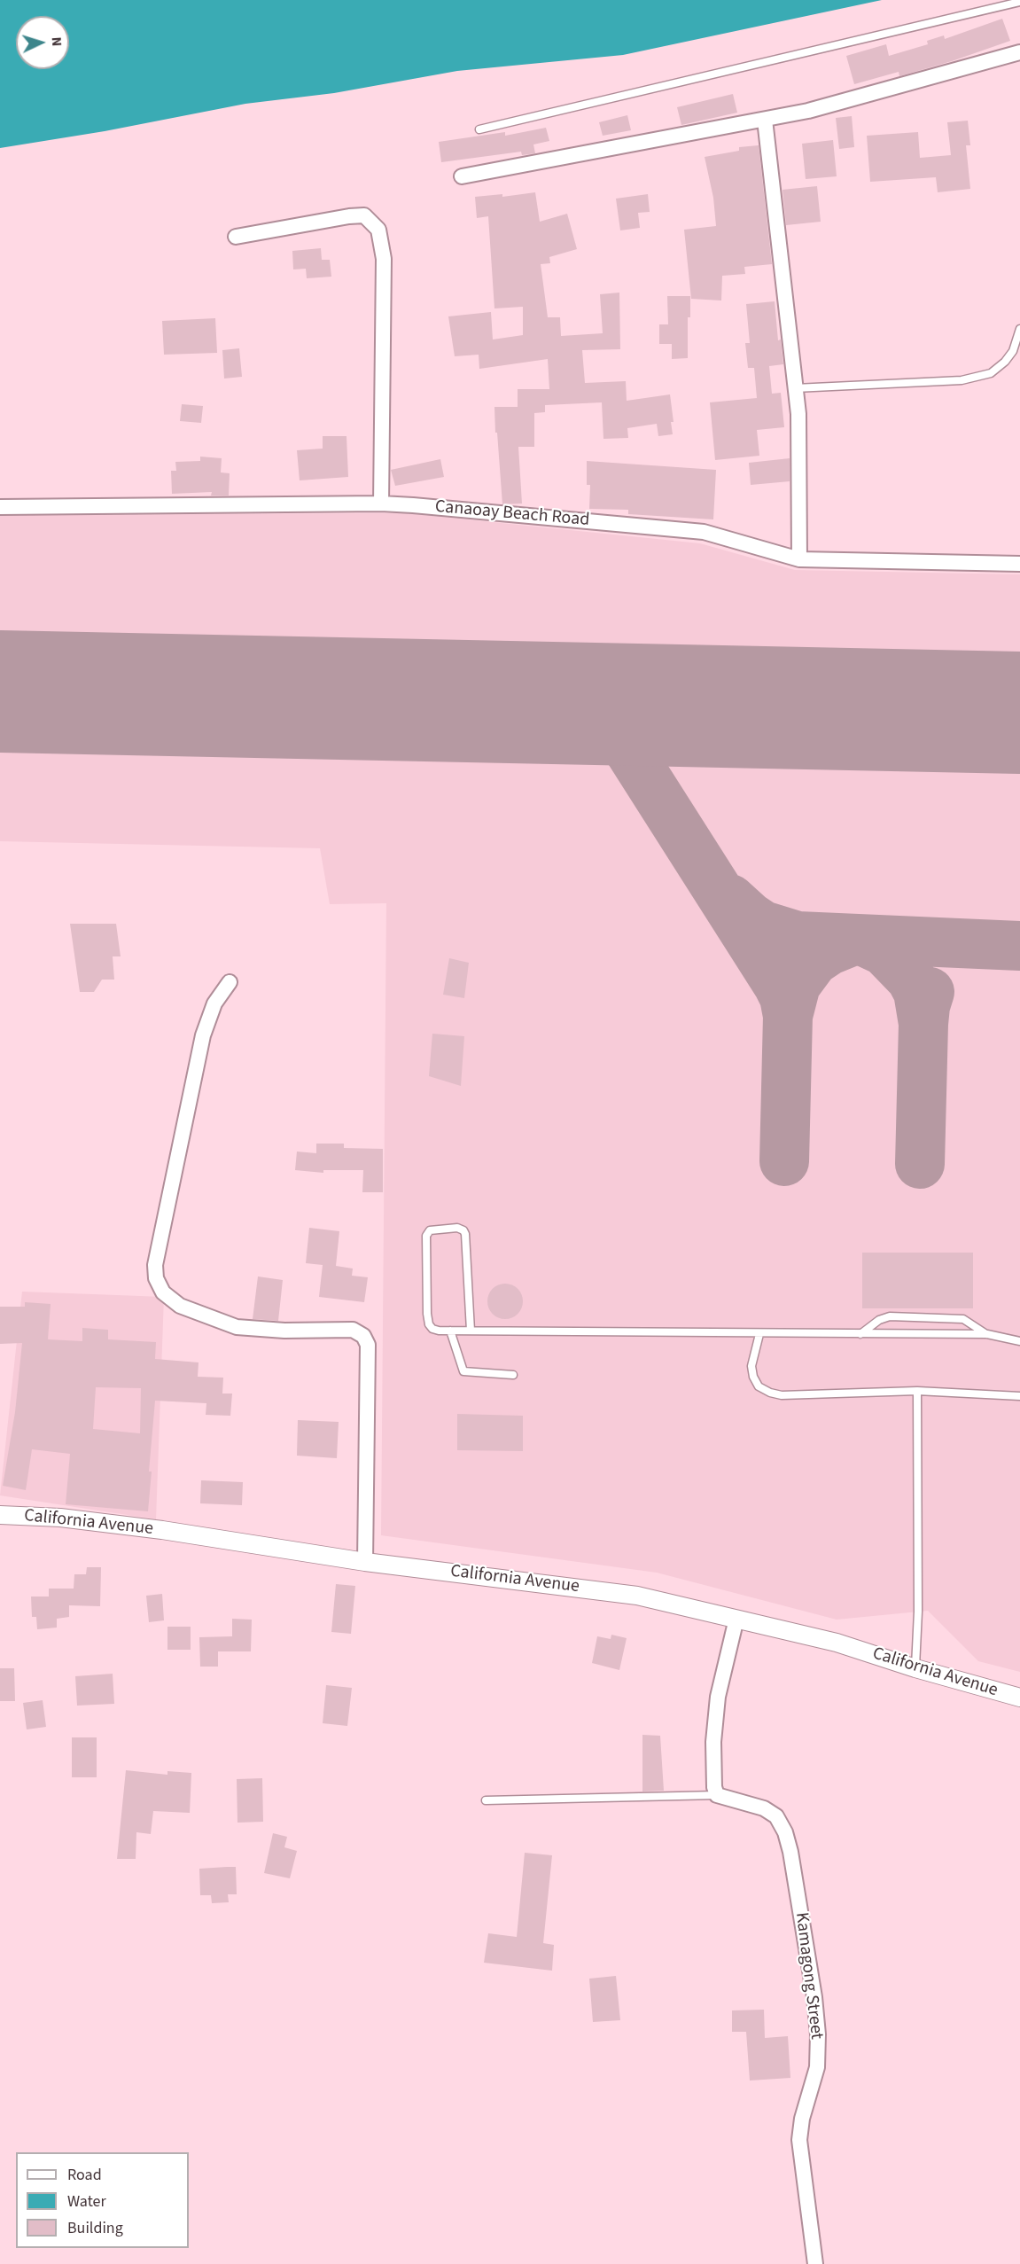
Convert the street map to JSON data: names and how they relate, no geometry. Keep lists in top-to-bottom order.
{
  "streets": {
    "street": ["Canaoay Beach Road", "California Avenue", "Kamagong Street"]
  },
  "legend": ["Road", "Water", "Building"],
  "north": "right"
}
